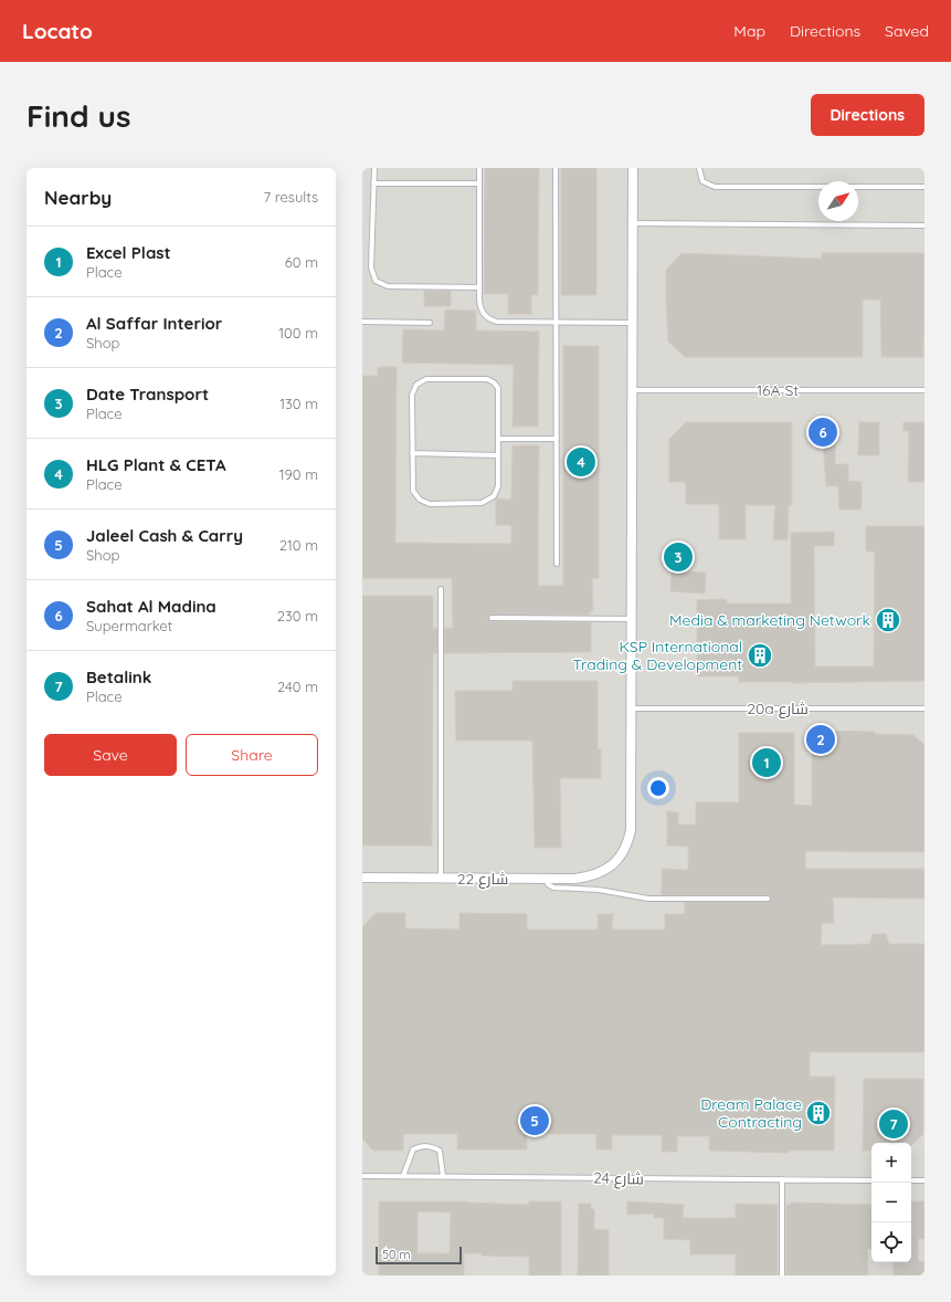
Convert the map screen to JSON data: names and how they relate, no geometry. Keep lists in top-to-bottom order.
{
  "streets": {
    "street": ["شارع 22"],
    "lane": ["16A St", "20a شارع", "شارع 24"]
  },
  "crossings": [
    ["20a شارع", "شارع 22"]
  ],
  "places": {
    "building": ["Media & marketing Network", "KSP International Trading & Development", "Dream Palace Contracting"]
  },
  "scale_bar": "50 m",
  "north": "top right",
  "page": {
    "header": "Locato",
    "nav": ["Map", "Directions", "Saved"],
    "buttons": [
      "Directions",
      ["Save", "Share"]
    ],
    "title": "Find us",
    "heading": ["Nearby", "7 results"],
    "list": [
      {
        "mark": "1",
        "name": "Excel Plast",
        "note": "Place",
        "value": "60 m"
      },
      {
        "mark": "2",
        "name": "Al Saffar Interior",
        "note": "Shop",
        "value": "100 m"
      },
      {
        "mark": "3",
        "name": "Date Transport",
        "note": "Place",
        "value": "130 m"
      },
      {
        "mark": "4",
        "name": "HLG Plant & CETA",
        "note": "Place",
        "value": "190 m"
      },
      {
        "mark": "5",
        "name": "Jaleel Cash & Carry",
        "note": "Shop",
        "value": "210 m"
      },
      {
        "mark": "6",
        "name": "Sahat Al Madina",
        "note": "Supermarket",
        "value": "230 m"
      },
      {
        "mark": "7",
        "name": "Betalink",
        "note": "Place",
        "value": "240 m"
      }
    ],
    "pins": [
      "6",
      "4",
      "3",
      "2",
      "1",
      "5",
      "7"
    ],
    "map_buttons": ["+", "−"],
    "scale": "50 m"
  }
}
